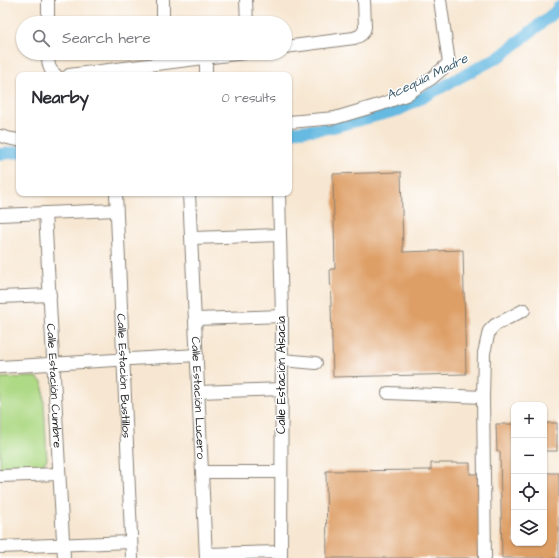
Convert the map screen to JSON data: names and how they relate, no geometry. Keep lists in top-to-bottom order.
{
  "streets": {
    "street": [
      "Calle Estación Alsacia",
      "Calle Estación Bustillos",
      "Calle Estación Cumbre",
      "Calle Estación Lucero"
    ]
  },
  "water": ["Acequia Madre"],
  "page": {
    "search": "Search here",
    "heading": ["Nearby", "0 results"],
    "map_buttons": ["+", "−"]
  }
}
